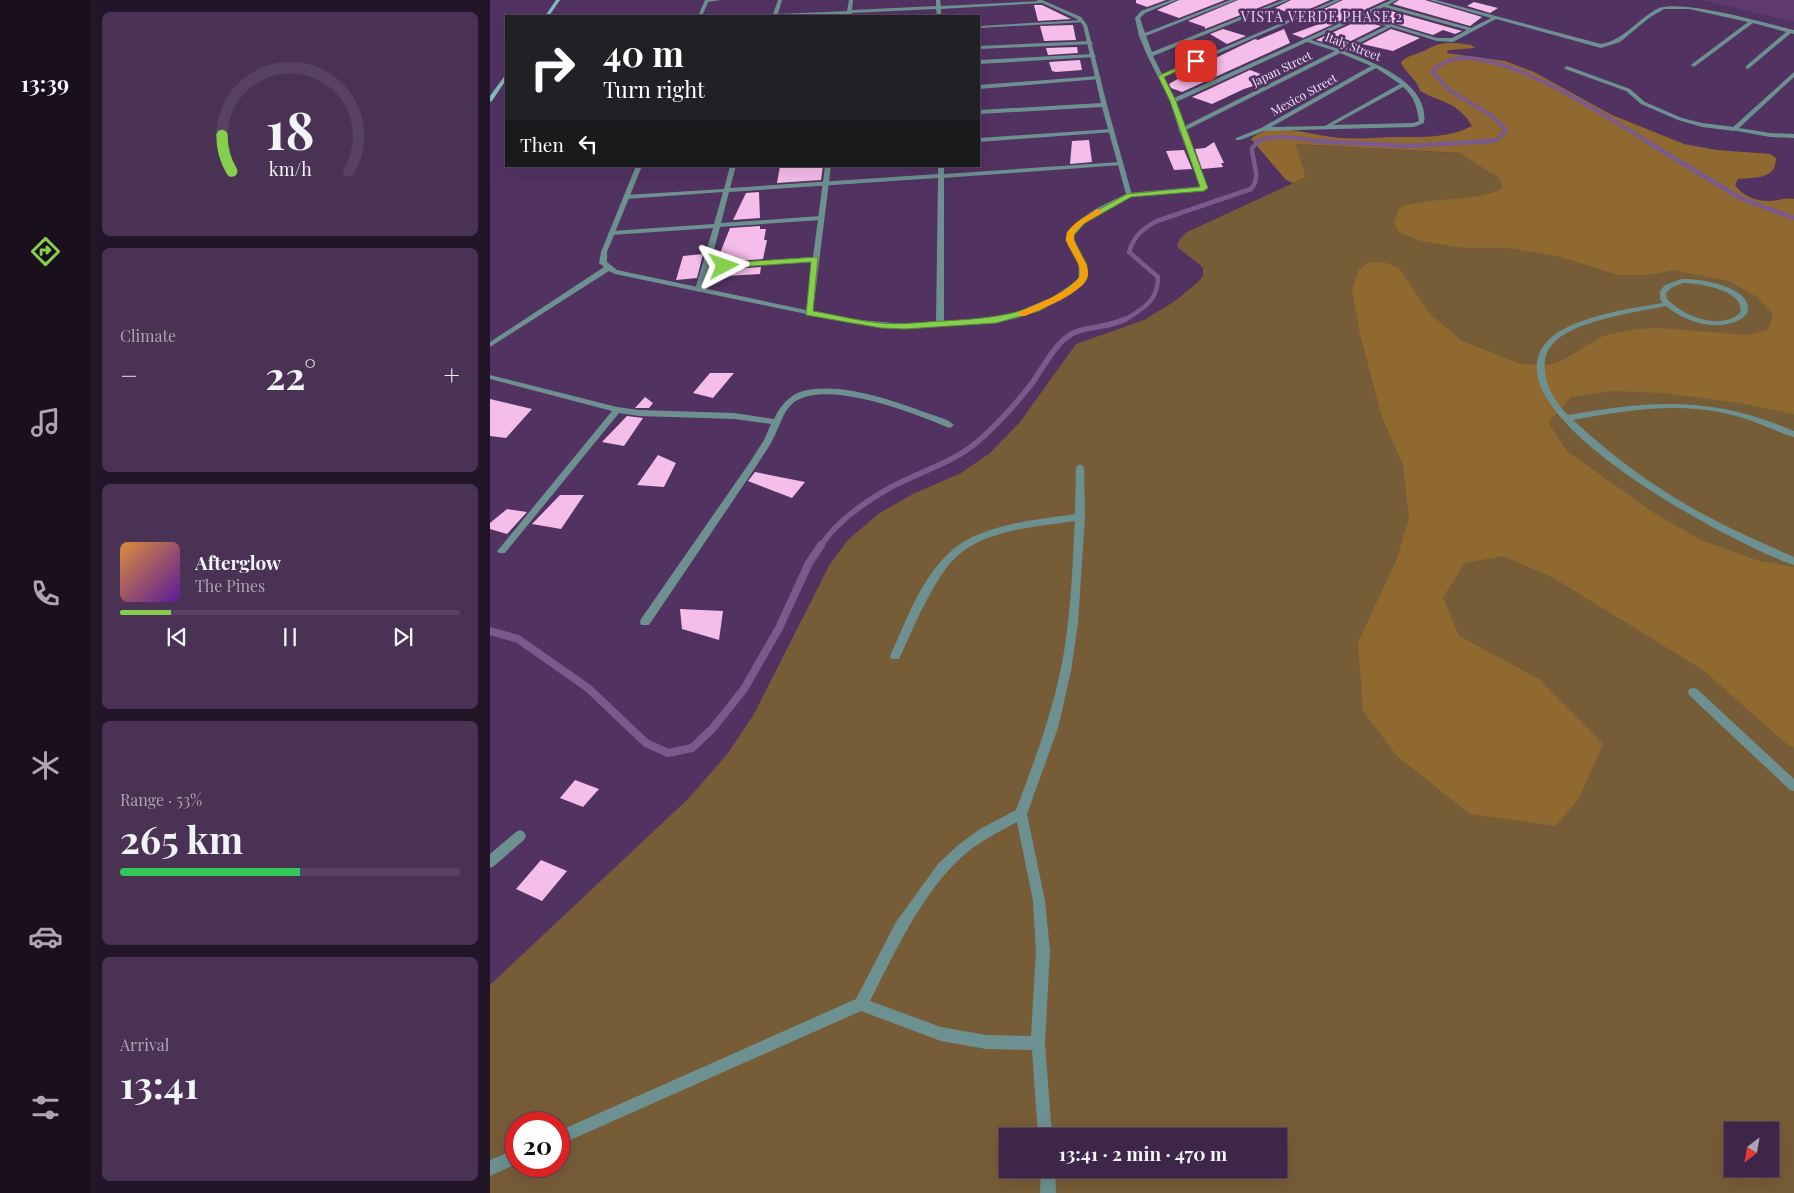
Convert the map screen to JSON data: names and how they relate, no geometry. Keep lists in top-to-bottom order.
{
  "streets": {
    "street": ["Italy Street", "Japan Street", "Mexico Street"]
  },
  "crossings": [
    ["Italy Street", "Japan Street"],
    ["Italy Street", "Mexico Street"]
  ],
  "districts": ["VISTA VERDE PHASE 2"],
  "north": "bottom left",
  "page": {
    "tabs": "13:39",
    "turn": ["40 m", "Turn right"],
    "then": "Then",
    "tile": [
      "Climate",
      ["Range · 53%", "265 km"],
      ["Arrival", "13:41"]
    ],
    "heat": ["−", "22°", "+"],
    "song": ["Afterglow", "The Pines"],
    "limit": "20",
    "trip": "13:41 · 2 min · 470 m",
    "gauge": ["18", "km/h"]
  }
}
